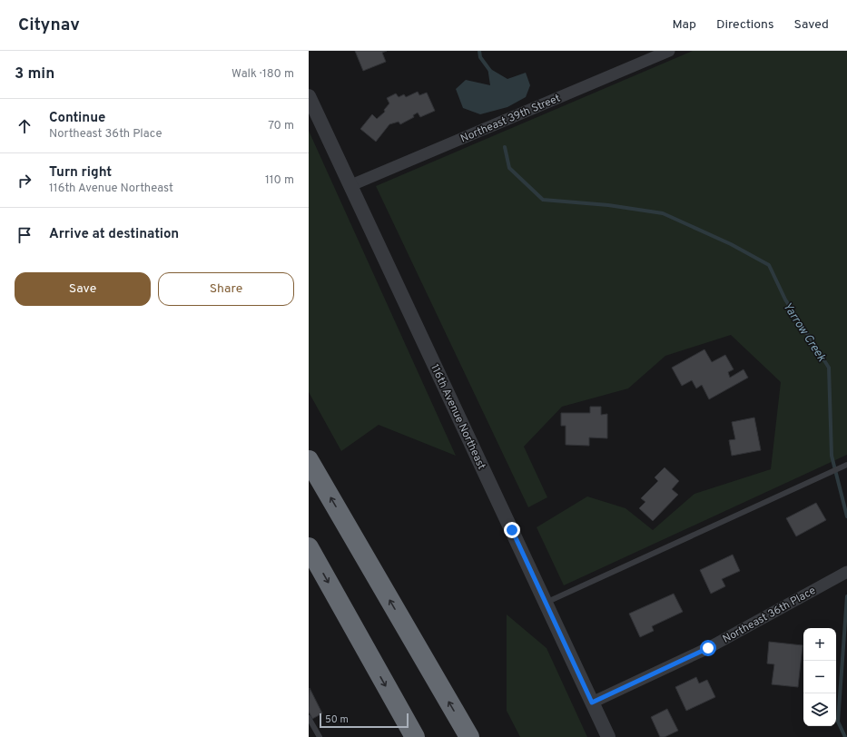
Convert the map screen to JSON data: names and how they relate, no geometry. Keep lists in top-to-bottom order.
{
  "streets": {
    "street": ["Northeast 39th Street", "116th Avenue Northeast", "Northeast 36th Place"]
  },
  "crossings": [
    ["Northeast 39th Street", "116th Avenue Northeast"],
    ["116th Avenue Northeast", "Northeast 36th Place"]
  ],
  "water": ["Yarrow Creek"],
  "scale_bar": "50 m",
  "page": {
    "header": "Citynav",
    "nav": ["Map", "Directions", "Saved"],
    "heading": ["3 min", "Walk · 180 m"],
    "list": [
      ["Continue", "Northeast 36th Place", "70 m"],
      ["Turn right", "116th Avenue Northeast", "110 m"],
      "Arrive at destination"
    ],
    "buttons": ["Save", "Share"],
    "map_buttons": ["+", "−"],
    "scale": "50 m"
  }
}
